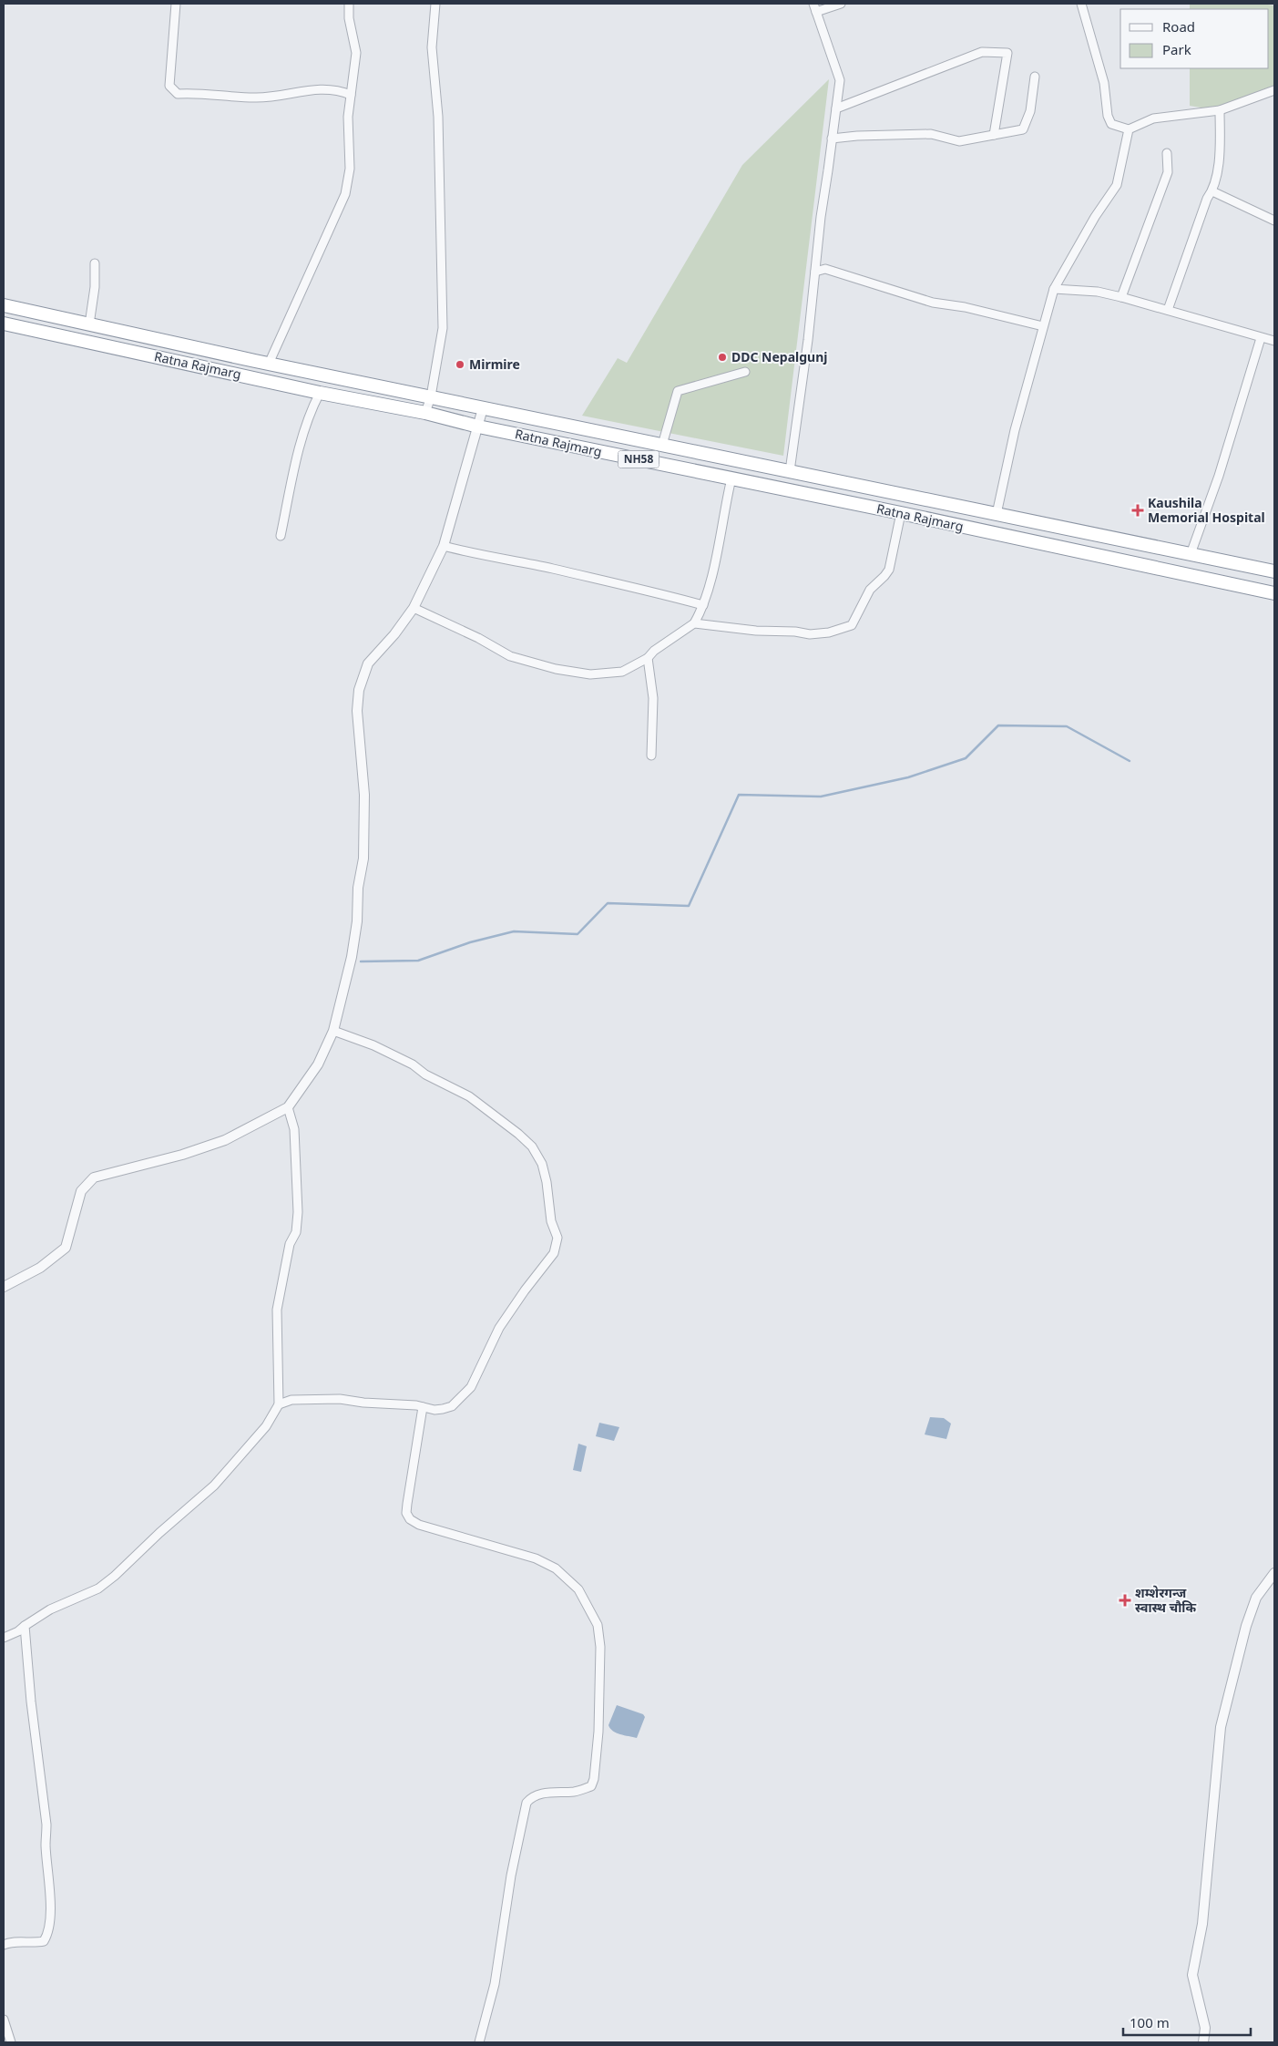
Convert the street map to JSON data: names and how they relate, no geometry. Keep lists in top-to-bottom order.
{
  "streets": {
    "highway": ["Ratna Rajmarg", "NH58"]
  },
  "places": {
    "other": ["DDC Nepalgunj", "Mirmire"],
    "health": ["Kaushila Memorial Hospital", "शम्शेरगन्ज स्वास्थ चौकि"]
  },
  "legend": ["Road", "Park"],
  "scale_bar": "100 m"
}
